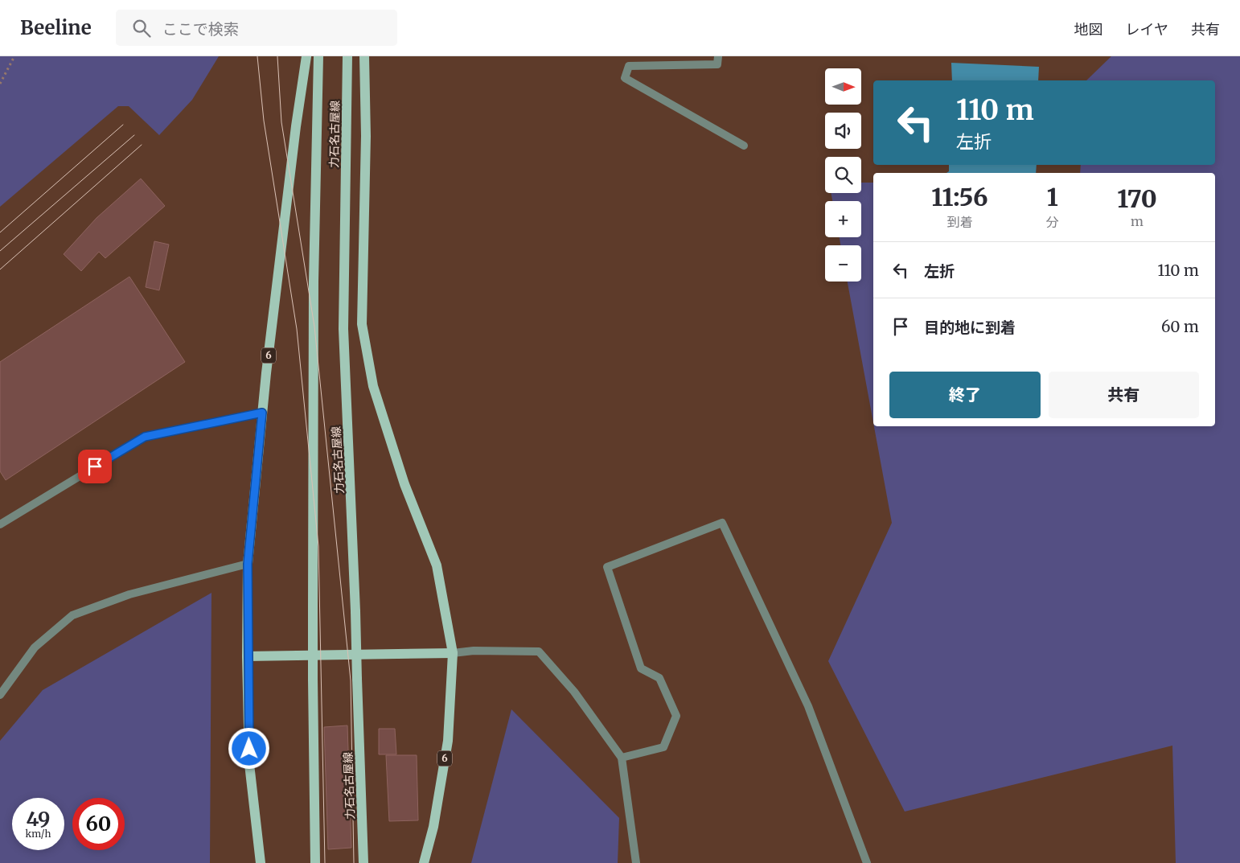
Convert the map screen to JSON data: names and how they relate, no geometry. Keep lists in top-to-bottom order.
{
  "streets": {
    "main road": ["力石名古屋線", "6"]
  },
  "north": "right",
  "page": {
    "header": "Beeline",
    "search": "ここで検索",
    "nav": ["地図", "レイヤ", "共有"],
    "map_buttons": ["+", "−"],
    "turn": ["110 m", "左折"],
    "eta": [
      "11:56",
      "到着",
      "1",
      "分",
      "170",
      "m"
    ],
    "list": [
      {
        "name": "左折",
        "value": "110 m"
      },
      {
        "name": "目的地に到着",
        "value": "60 m"
      }
    ],
    "buttons": ["終了", "共有"],
    "speed": "49 km/h",
    "limit": "60"
  }
}
